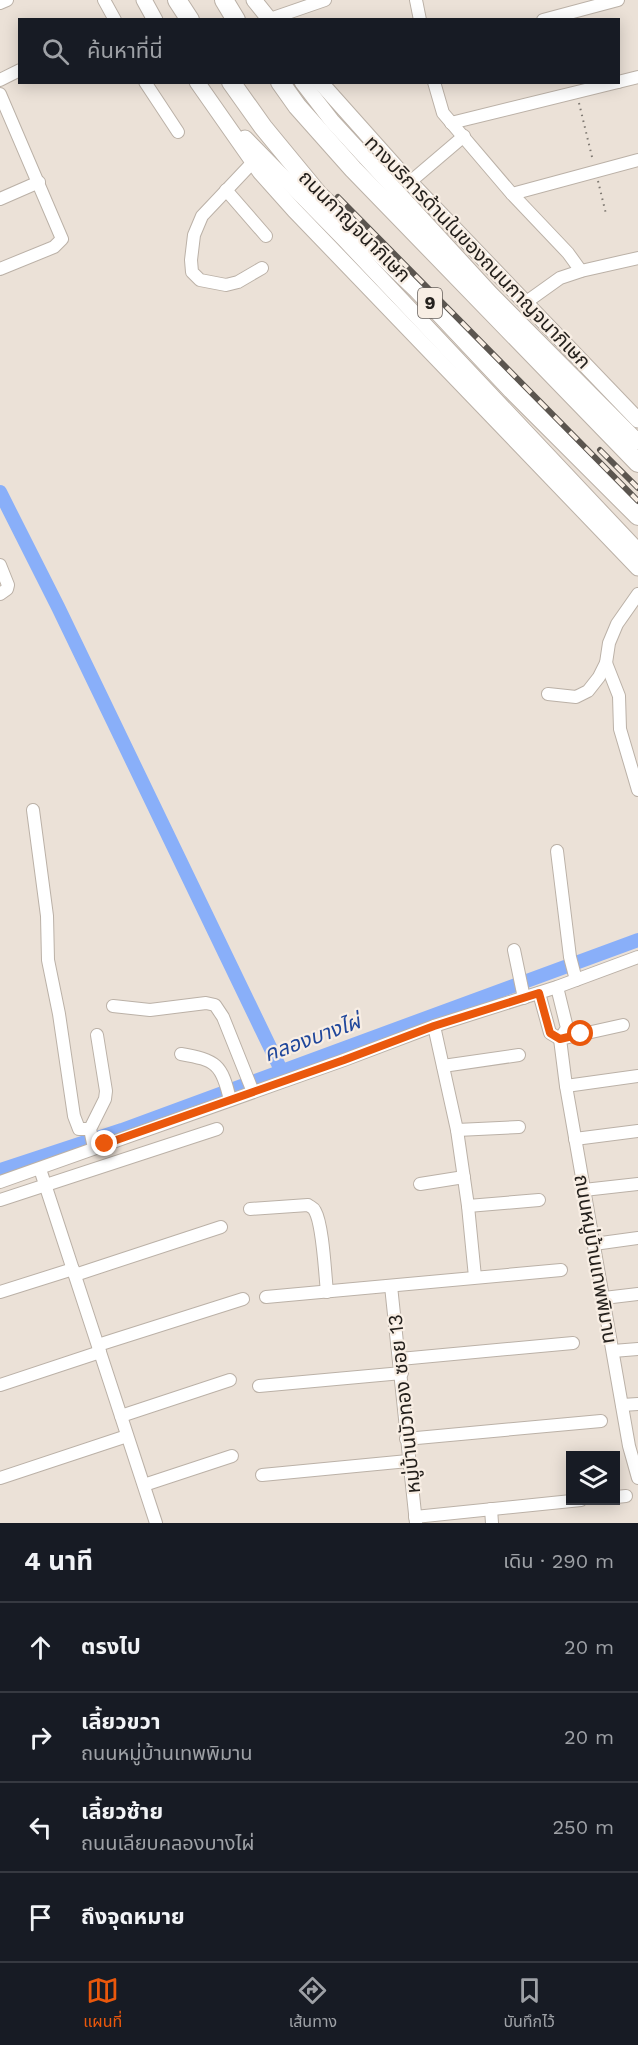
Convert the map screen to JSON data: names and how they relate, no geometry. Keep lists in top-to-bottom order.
{
  "streets": {
    "highway": ["ถนนกาญจนาภิเษก", "9"],
    "main road": ["ทางบริการด้านในของถนนกาญจนาภิเษก"],
    "street": ["ถนนหมู่บ้านเทพพิมาน", "หมู่บ้านบัวทอง ซอย 13"]
  },
  "water": ["คลองบางไผ่"],
  "page": {
    "search": "ค้นหาที่นี่",
    "heading": ["4 นาที", "เดิน · 290 m"],
    "list": [
      ["ตรงไป", "20 m"],
      ["เลี้ยวขวา", "ถนนหมู่บ้านเทพพิมาน", "20 m"],
      ["เลี้ยวซ้าย", "ถนนเลียบคลองบางไผ่", "250 m"],
      "ถึงจุดหมาย"
    ],
    "nav": ["แผนที่", "เส้นทาง", "บันทึกไว้"]
  }
}
